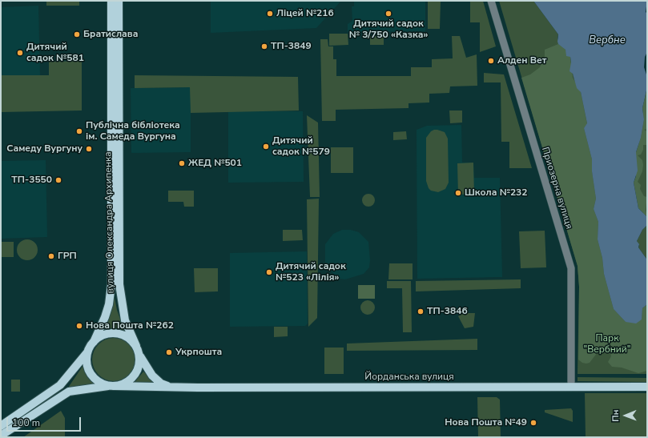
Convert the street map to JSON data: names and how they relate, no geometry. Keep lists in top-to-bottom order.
{
  "streets": {
    "main road": ["вулиця Олександра Архипенка", "Йорданська вулиця"],
    "street": ["Приозерна вулиця"]
  },
  "crossings": [
    ["Приозерна вулиця", "Йорданська вулиця"],
    ["вулиця Олександра Архипенка", "Йорданська вулиця"]
  ],
  "water": ["Вербне"],
  "parks": ["Парк \"Вербний\""],
  "places": [
    "Ліцей №216",
    "Дитячий садок № 3/750 «Казка»",
    "Братислава",
    "ТП-3849",
    "Дитячий садок №581",
    "Алден Вет",
    "Публічна бібліотека ім. Самеда Вургуна",
    "Дитячий садок №579",
    "Самеду Вургуну",
    "ЖЕД №501",
    "ТП-3550",
    "Школа №232",
    "ГРП",
    "Дитячий садок №523 «Лілія»",
    "ТП-3846",
    "Нова Пошта №262",
    "Укрпошта",
    "Нова Пошта №49"
  ],
  "scale_bar": "100 m",
  "north": "left"
}
